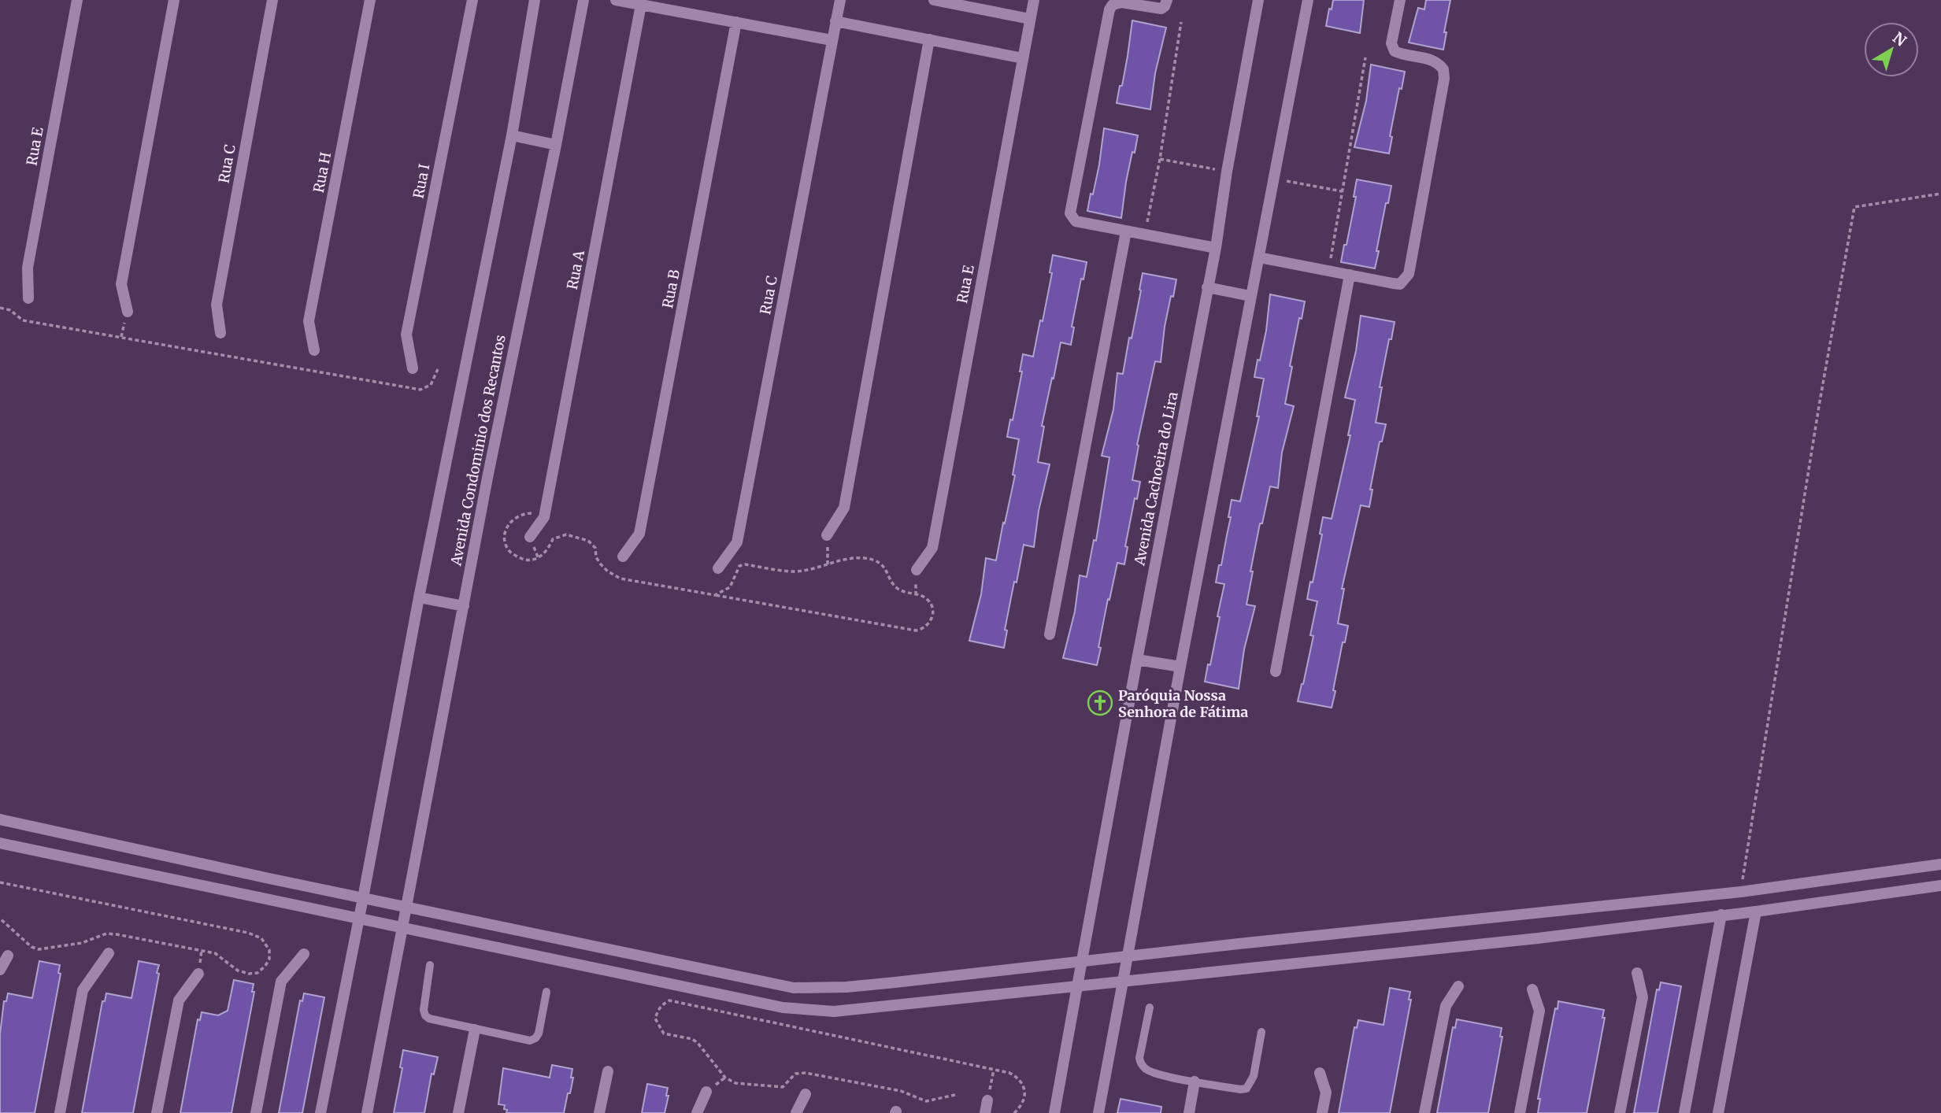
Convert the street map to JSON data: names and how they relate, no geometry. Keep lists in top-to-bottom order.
{
  "streets": {
    "street": [
      "Rua E",
      "Rua C",
      "Rua H",
      "Rua I",
      "Rua A",
      "Rua B",
      "Avenida Condominio dos Recantos",
      "Avenida Cachoeira do Lira"
    ]
  },
  "places": {
    "church": ["Paróquia Nossa Senhora de Fátima"]
  },
  "north": "top right"
}
